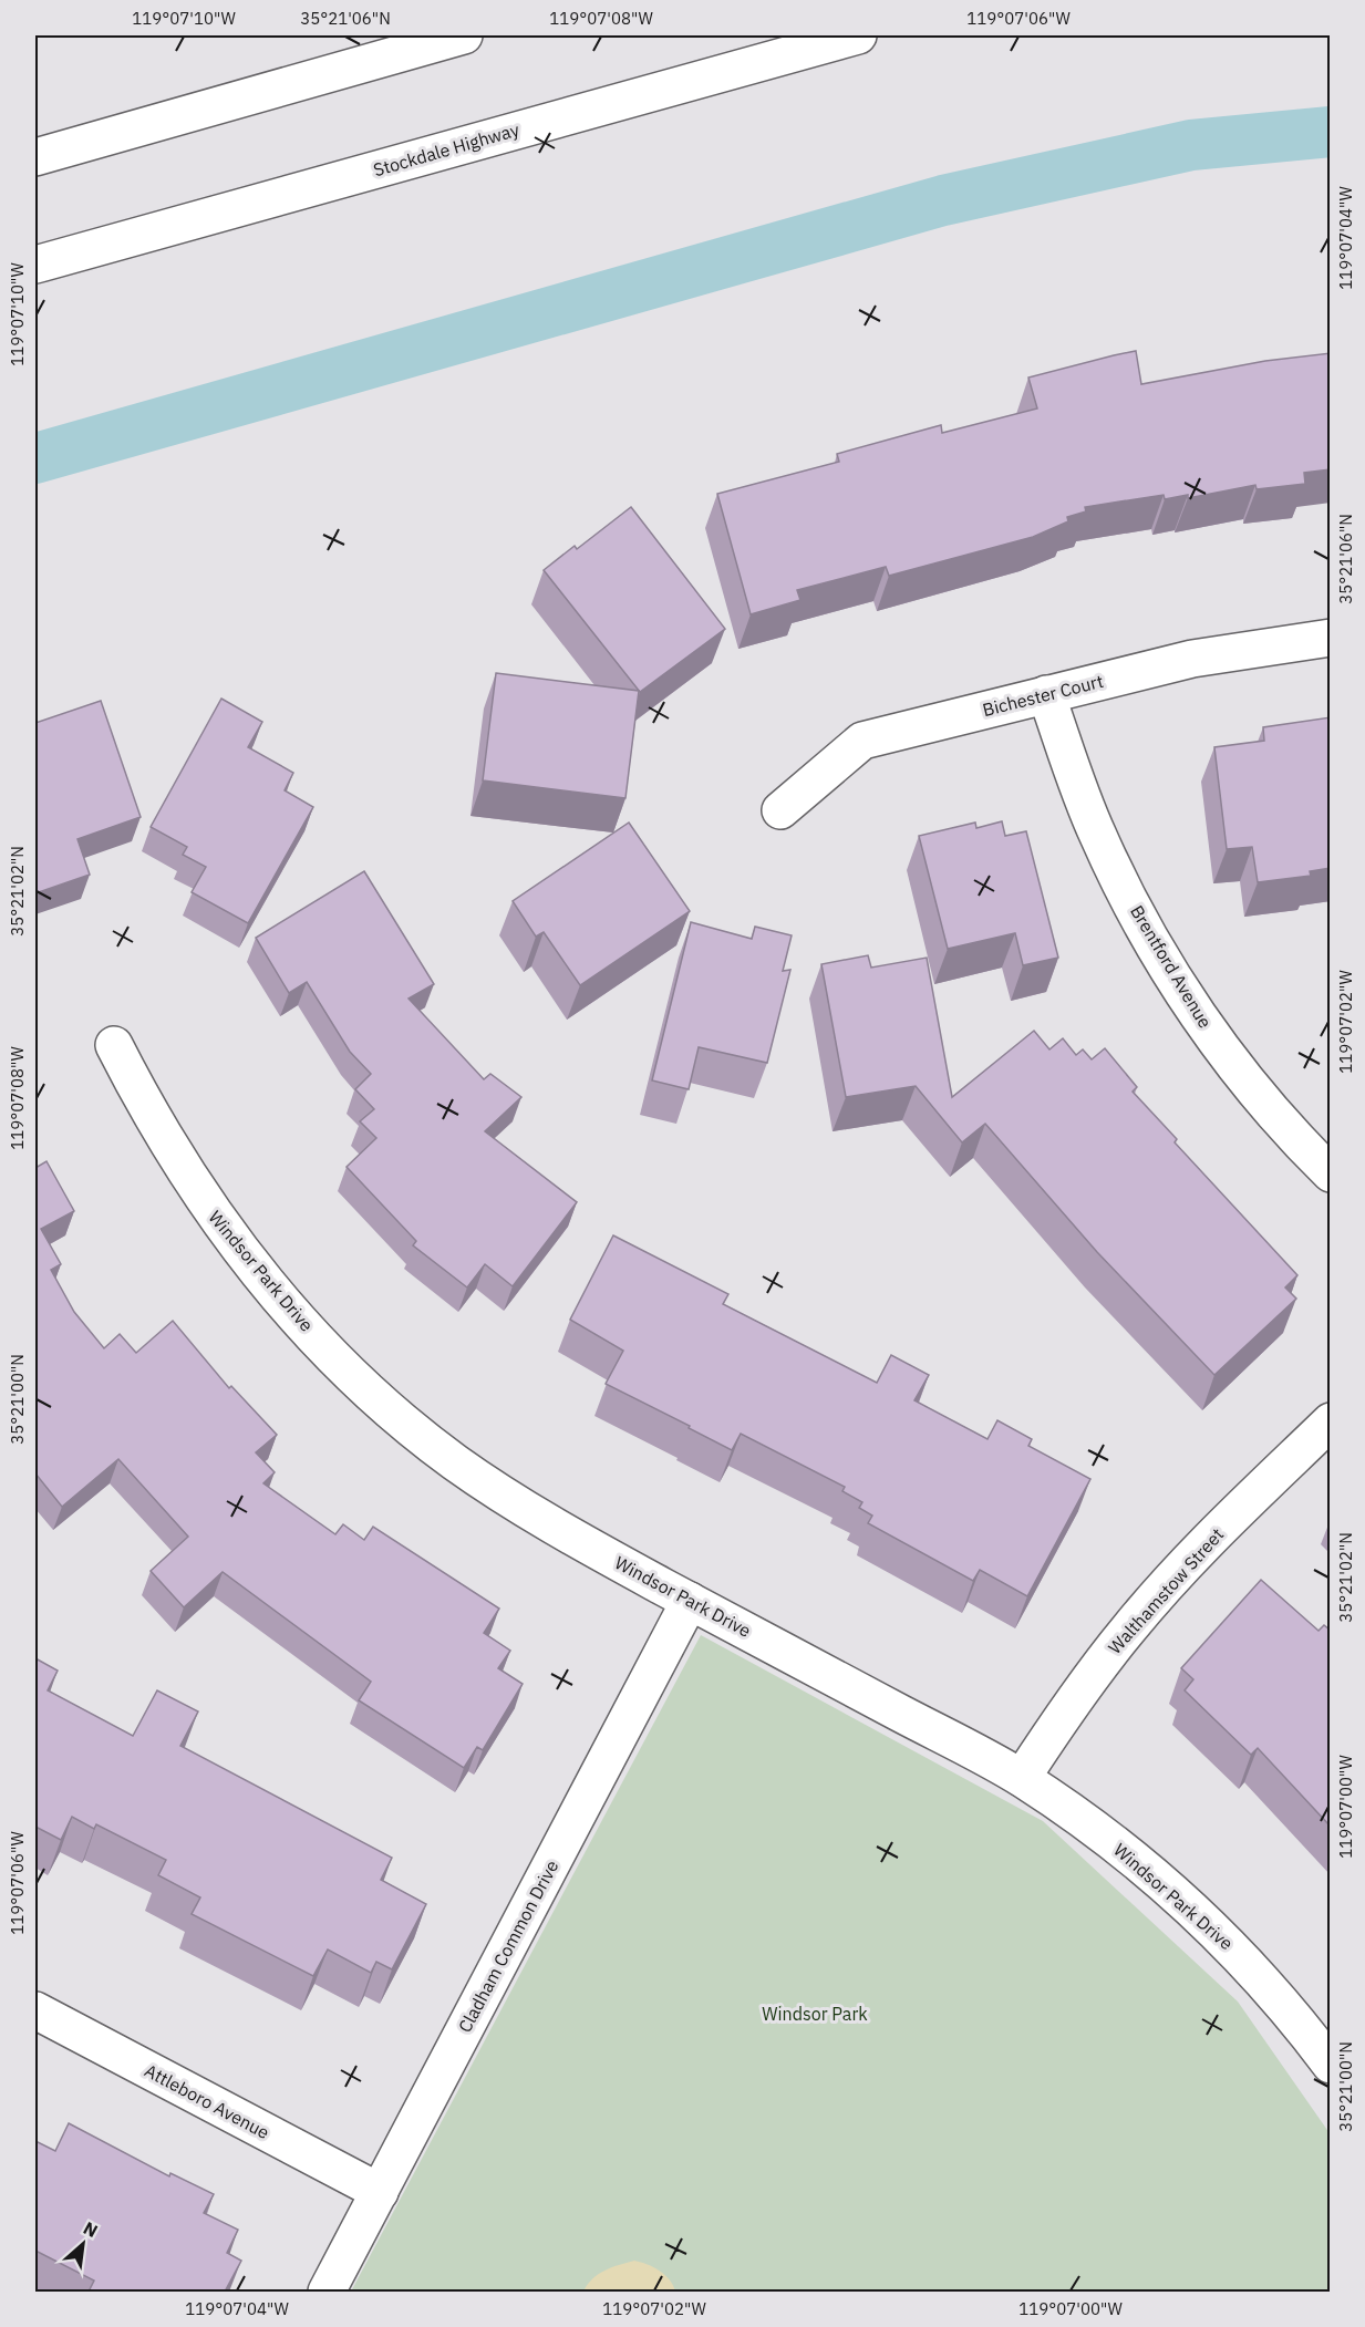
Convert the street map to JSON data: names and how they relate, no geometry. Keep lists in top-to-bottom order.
{
  "streets": {
    "street": [
      "Stockdale Highway",
      "Bichester Court",
      "Brentford Avenue",
      "Windsor Park Drive",
      "Walthamstow Street",
      "Cladham Common Drive",
      "Attleboro Avenue"
    ]
  },
  "crossings": [
    ["Bichester Court", "Brentford Avenue"],
    ["Windsor Park Drive", "Walthamstow Street"],
    ["Windsor Park Drive", "Cladham Common Drive"],
    ["Cladham Common Drive", "Attleboro Avenue"]
  ],
  "parks": ["Windsor Park"],
  "north": "top right",
  "coordinates": [
    "119°07'10\"W",
    "35°21'06\"N",
    "119°07'08\"W",
    "119°07'06\"W",
    "119°07'04\"W",
    "35°21'02\"N",
    "119°07'02\"W",
    "35°21'00\"N",
    "119°07'00\"W"
  ]
}
